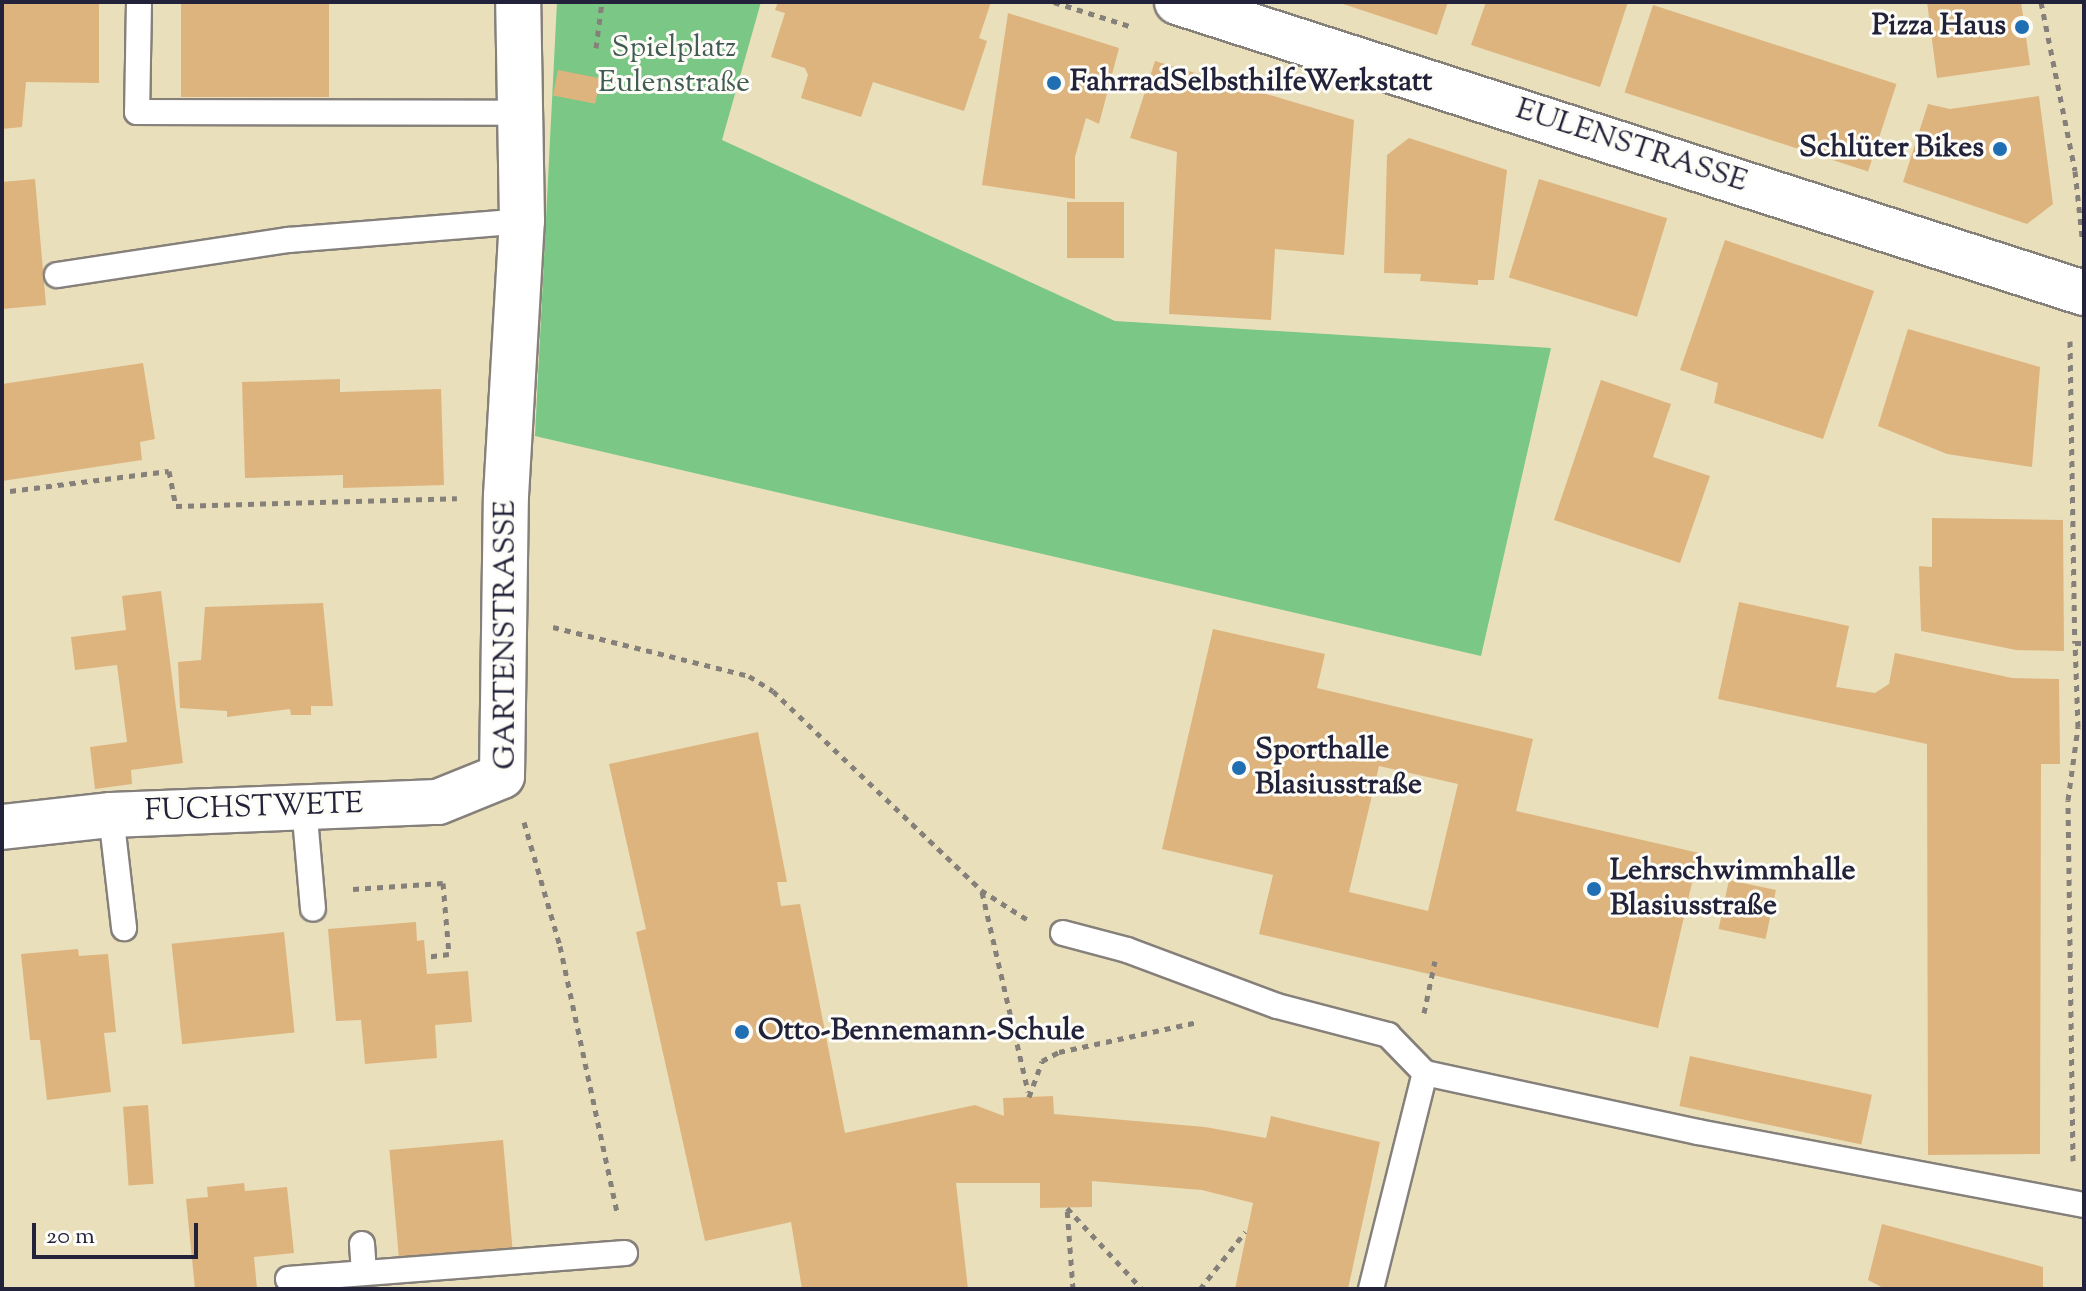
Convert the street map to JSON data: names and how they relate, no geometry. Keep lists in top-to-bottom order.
{
  "streets": {
    "street": ["EULENSTRASSE", "GARTENSTRASSE", "FUCHSTWETE"]
  },
  "crossings": [
    ["GARTENSTRASSE", "FUCHSTWETE"]
  ],
  "parks": ["Spielplatz Eulenstraße"],
  "places": [
    "Pizza Haus",
    "FahrradSelbsthilfeWerkstatt",
    "Schlüter Bikes",
    "Sporthalle Blasiusstraße",
    "Lehrschwimmhalle Blasiusstraße",
    "Otto-Bennemann-Schule"
  ],
  "scale_bar": "20 m"
}
